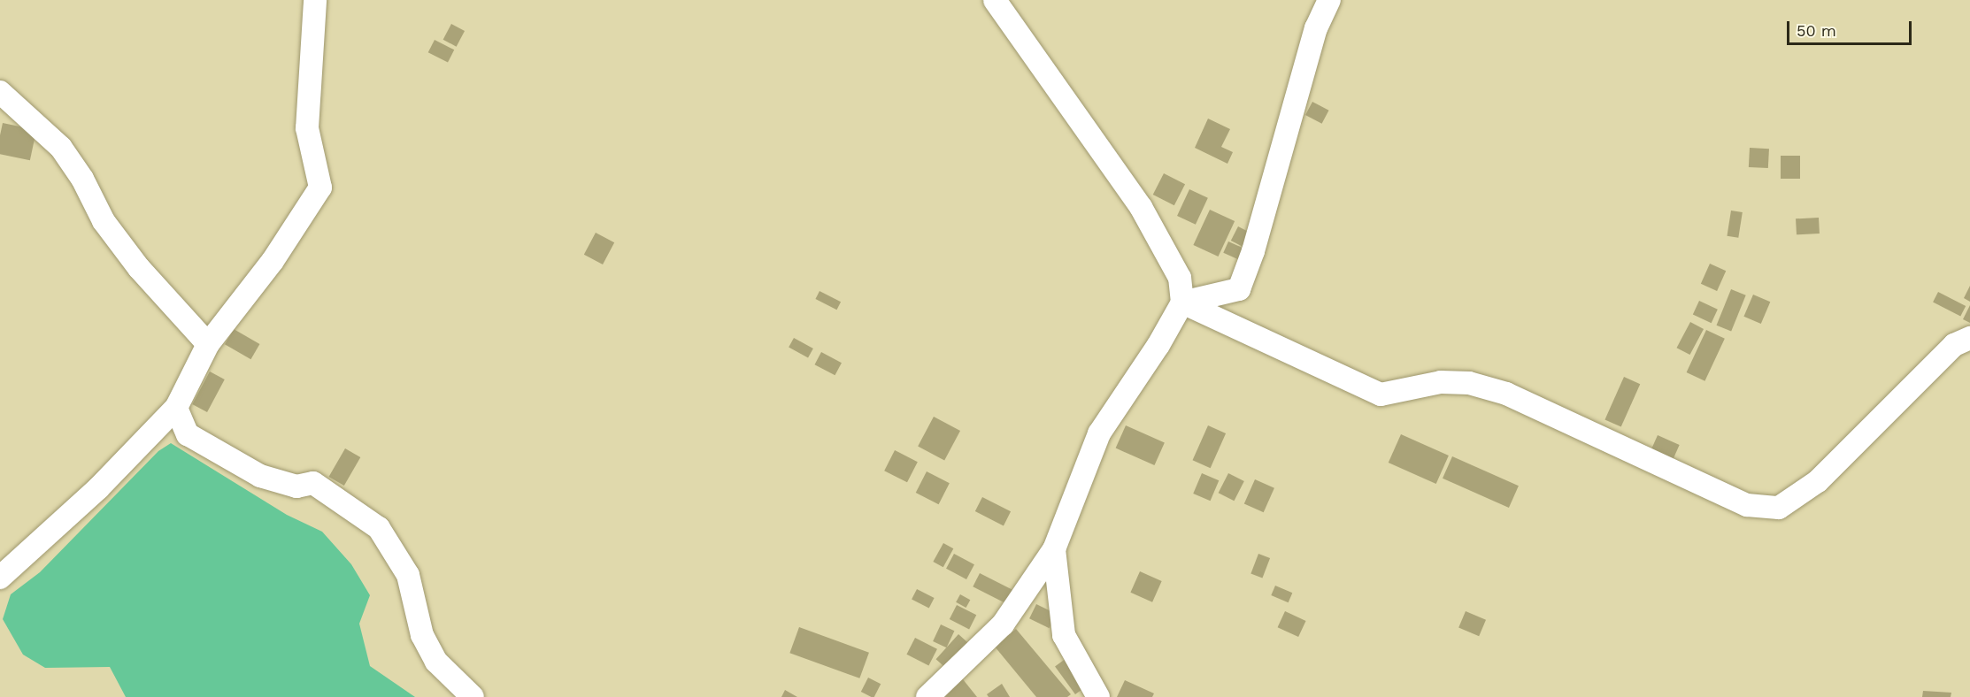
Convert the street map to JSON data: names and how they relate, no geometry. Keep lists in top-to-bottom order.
{
  "scale_bar": "50 m"
}
